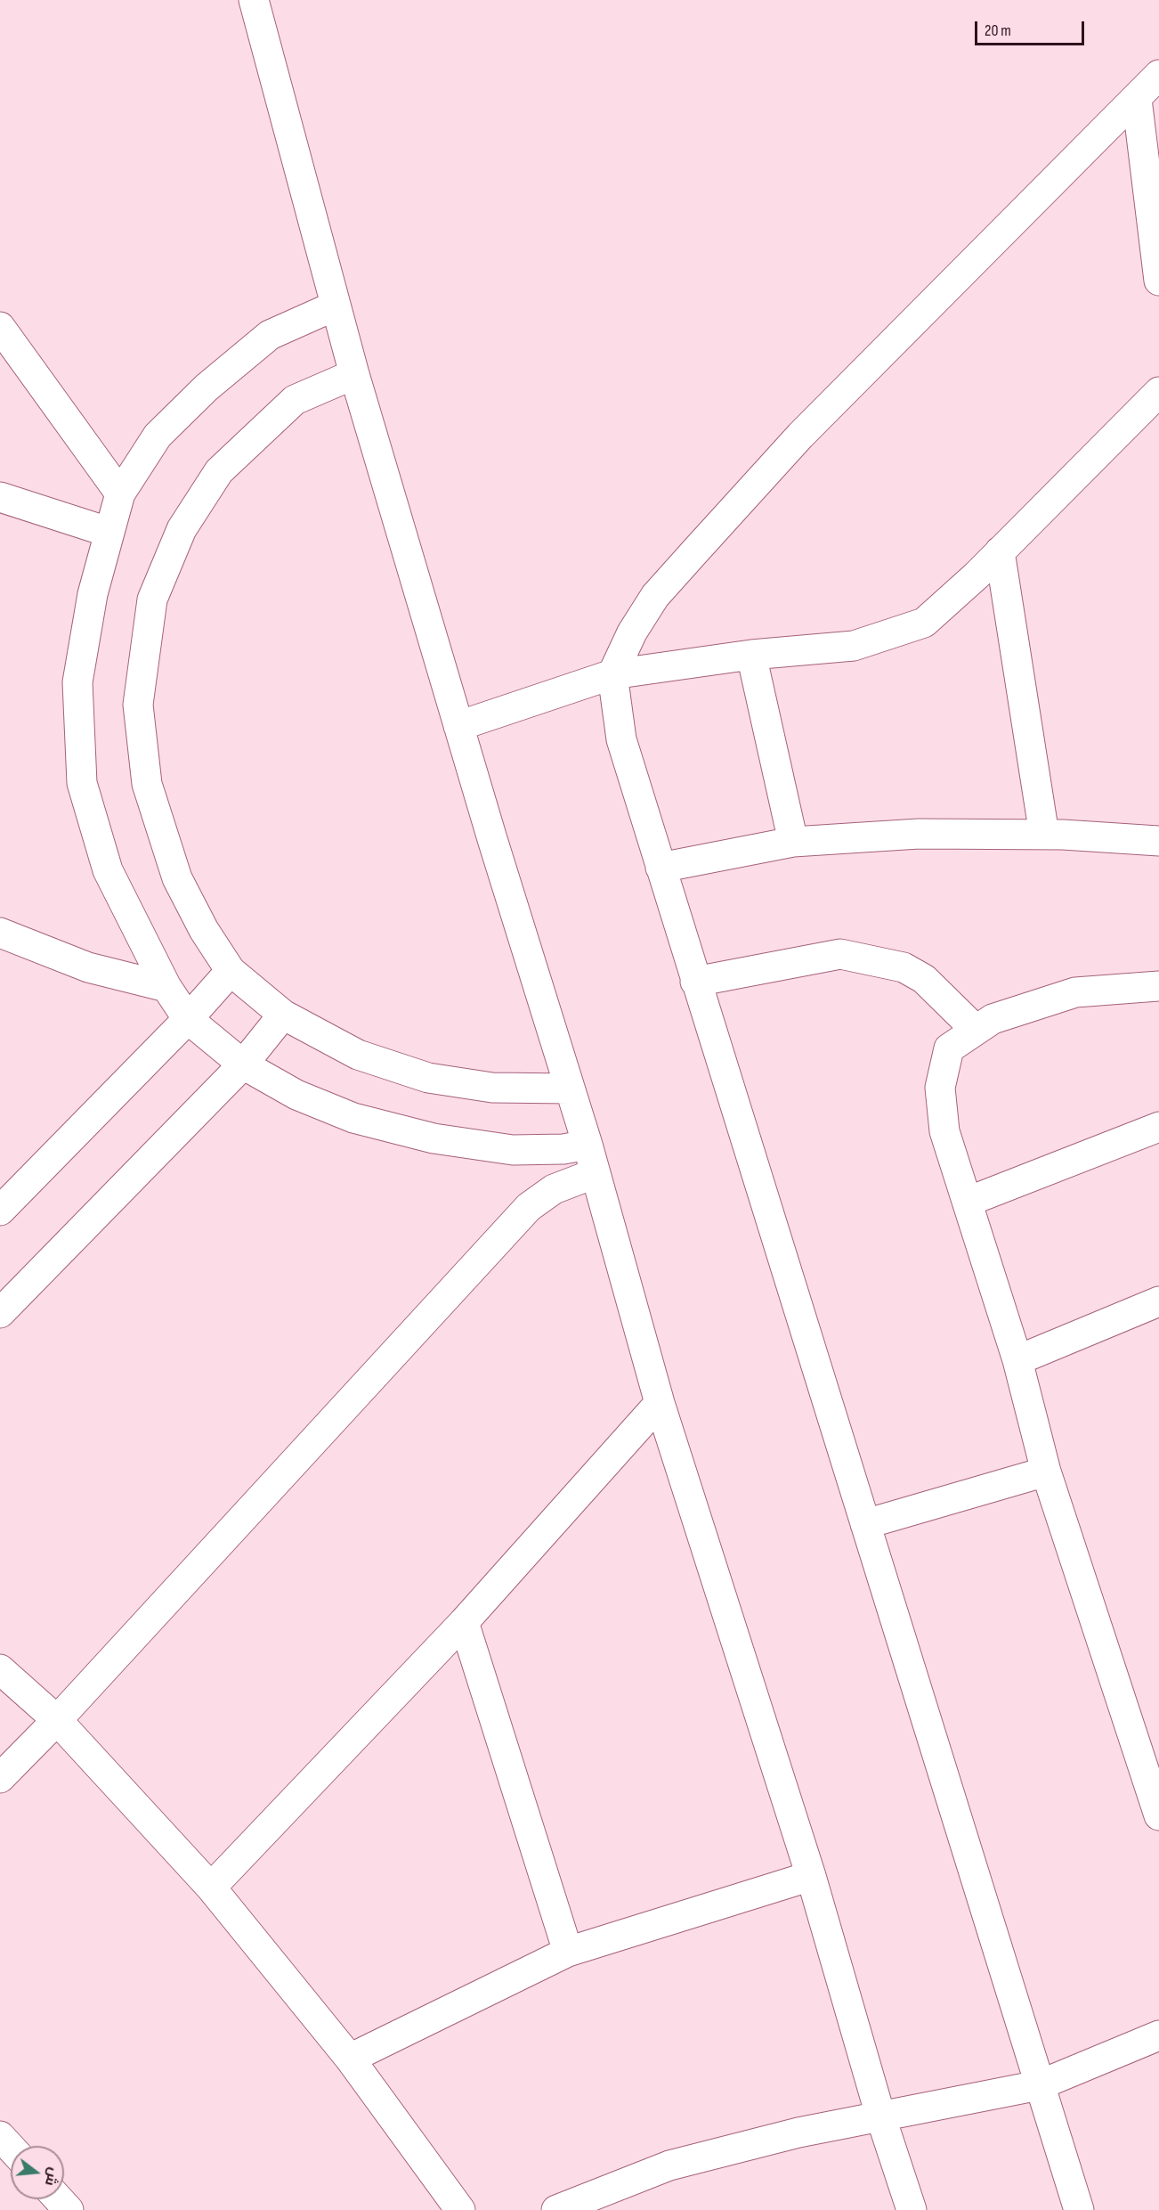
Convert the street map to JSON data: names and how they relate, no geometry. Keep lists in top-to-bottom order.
{
  "scale_bar": "20 m",
  "north": "right"
}
